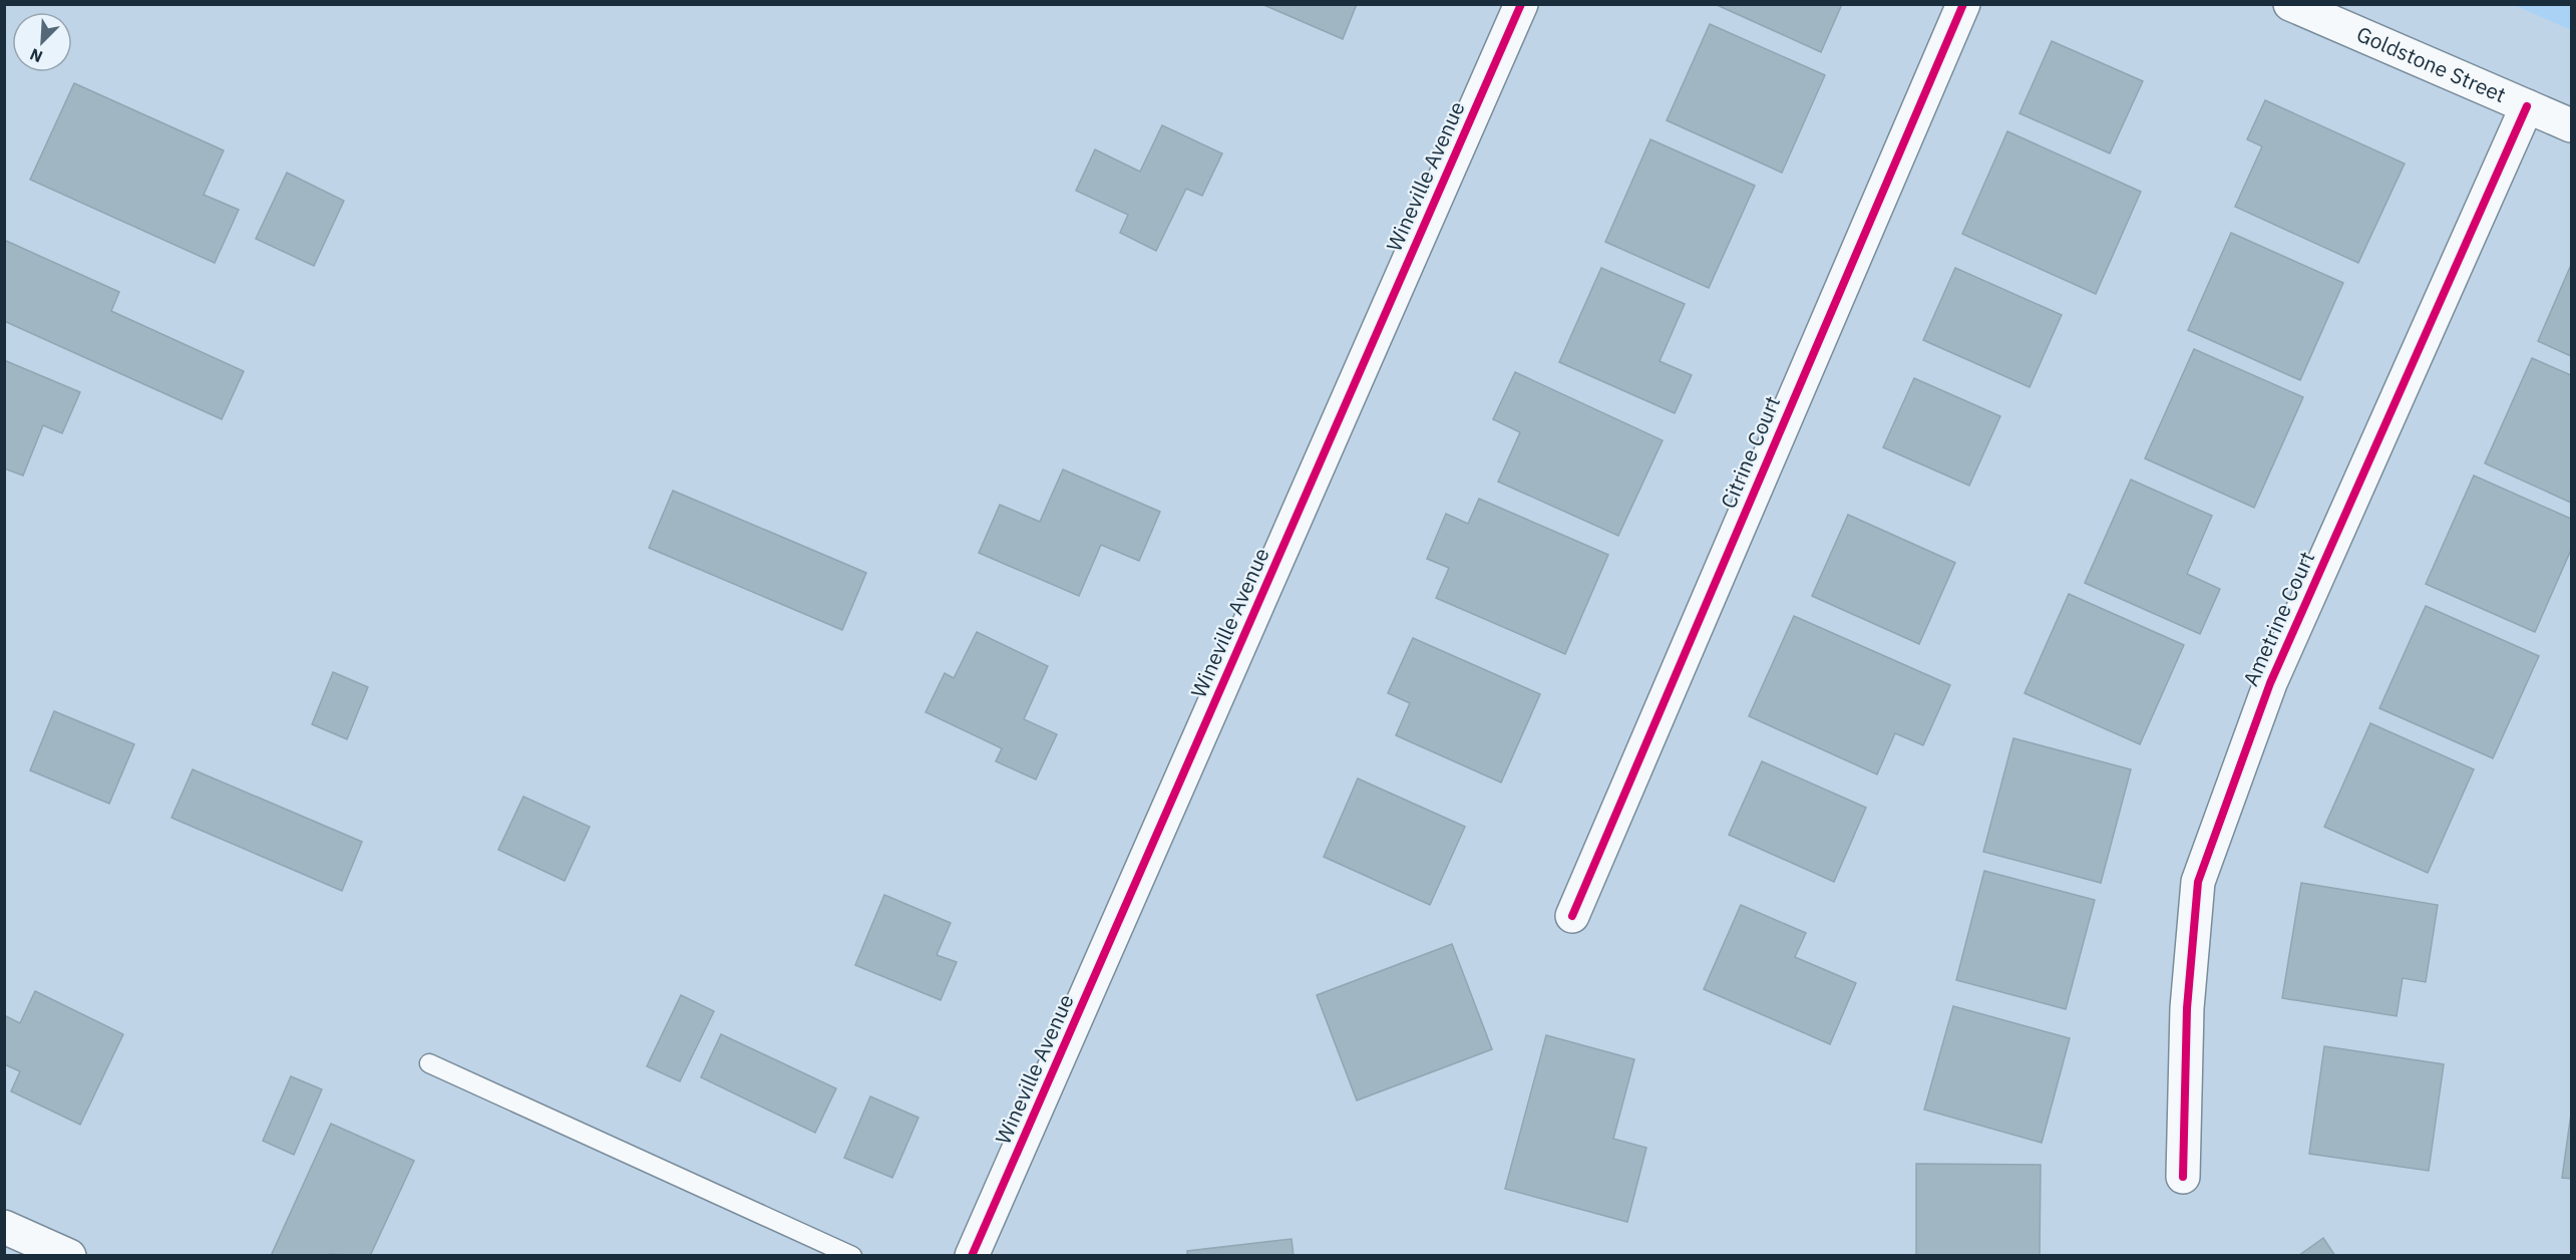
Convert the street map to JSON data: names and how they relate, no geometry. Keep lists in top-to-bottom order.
{
  "streets": {
    "street": [
      "Goldstone Street",
      "Wineville Avenue",
      "Citrine Court",
      "Ametrine Court"
    ]
  },
  "crossings": [
    ["Goldstone Street", "Ametrine Court"]
  ],
  "north": "bottom left"
}
